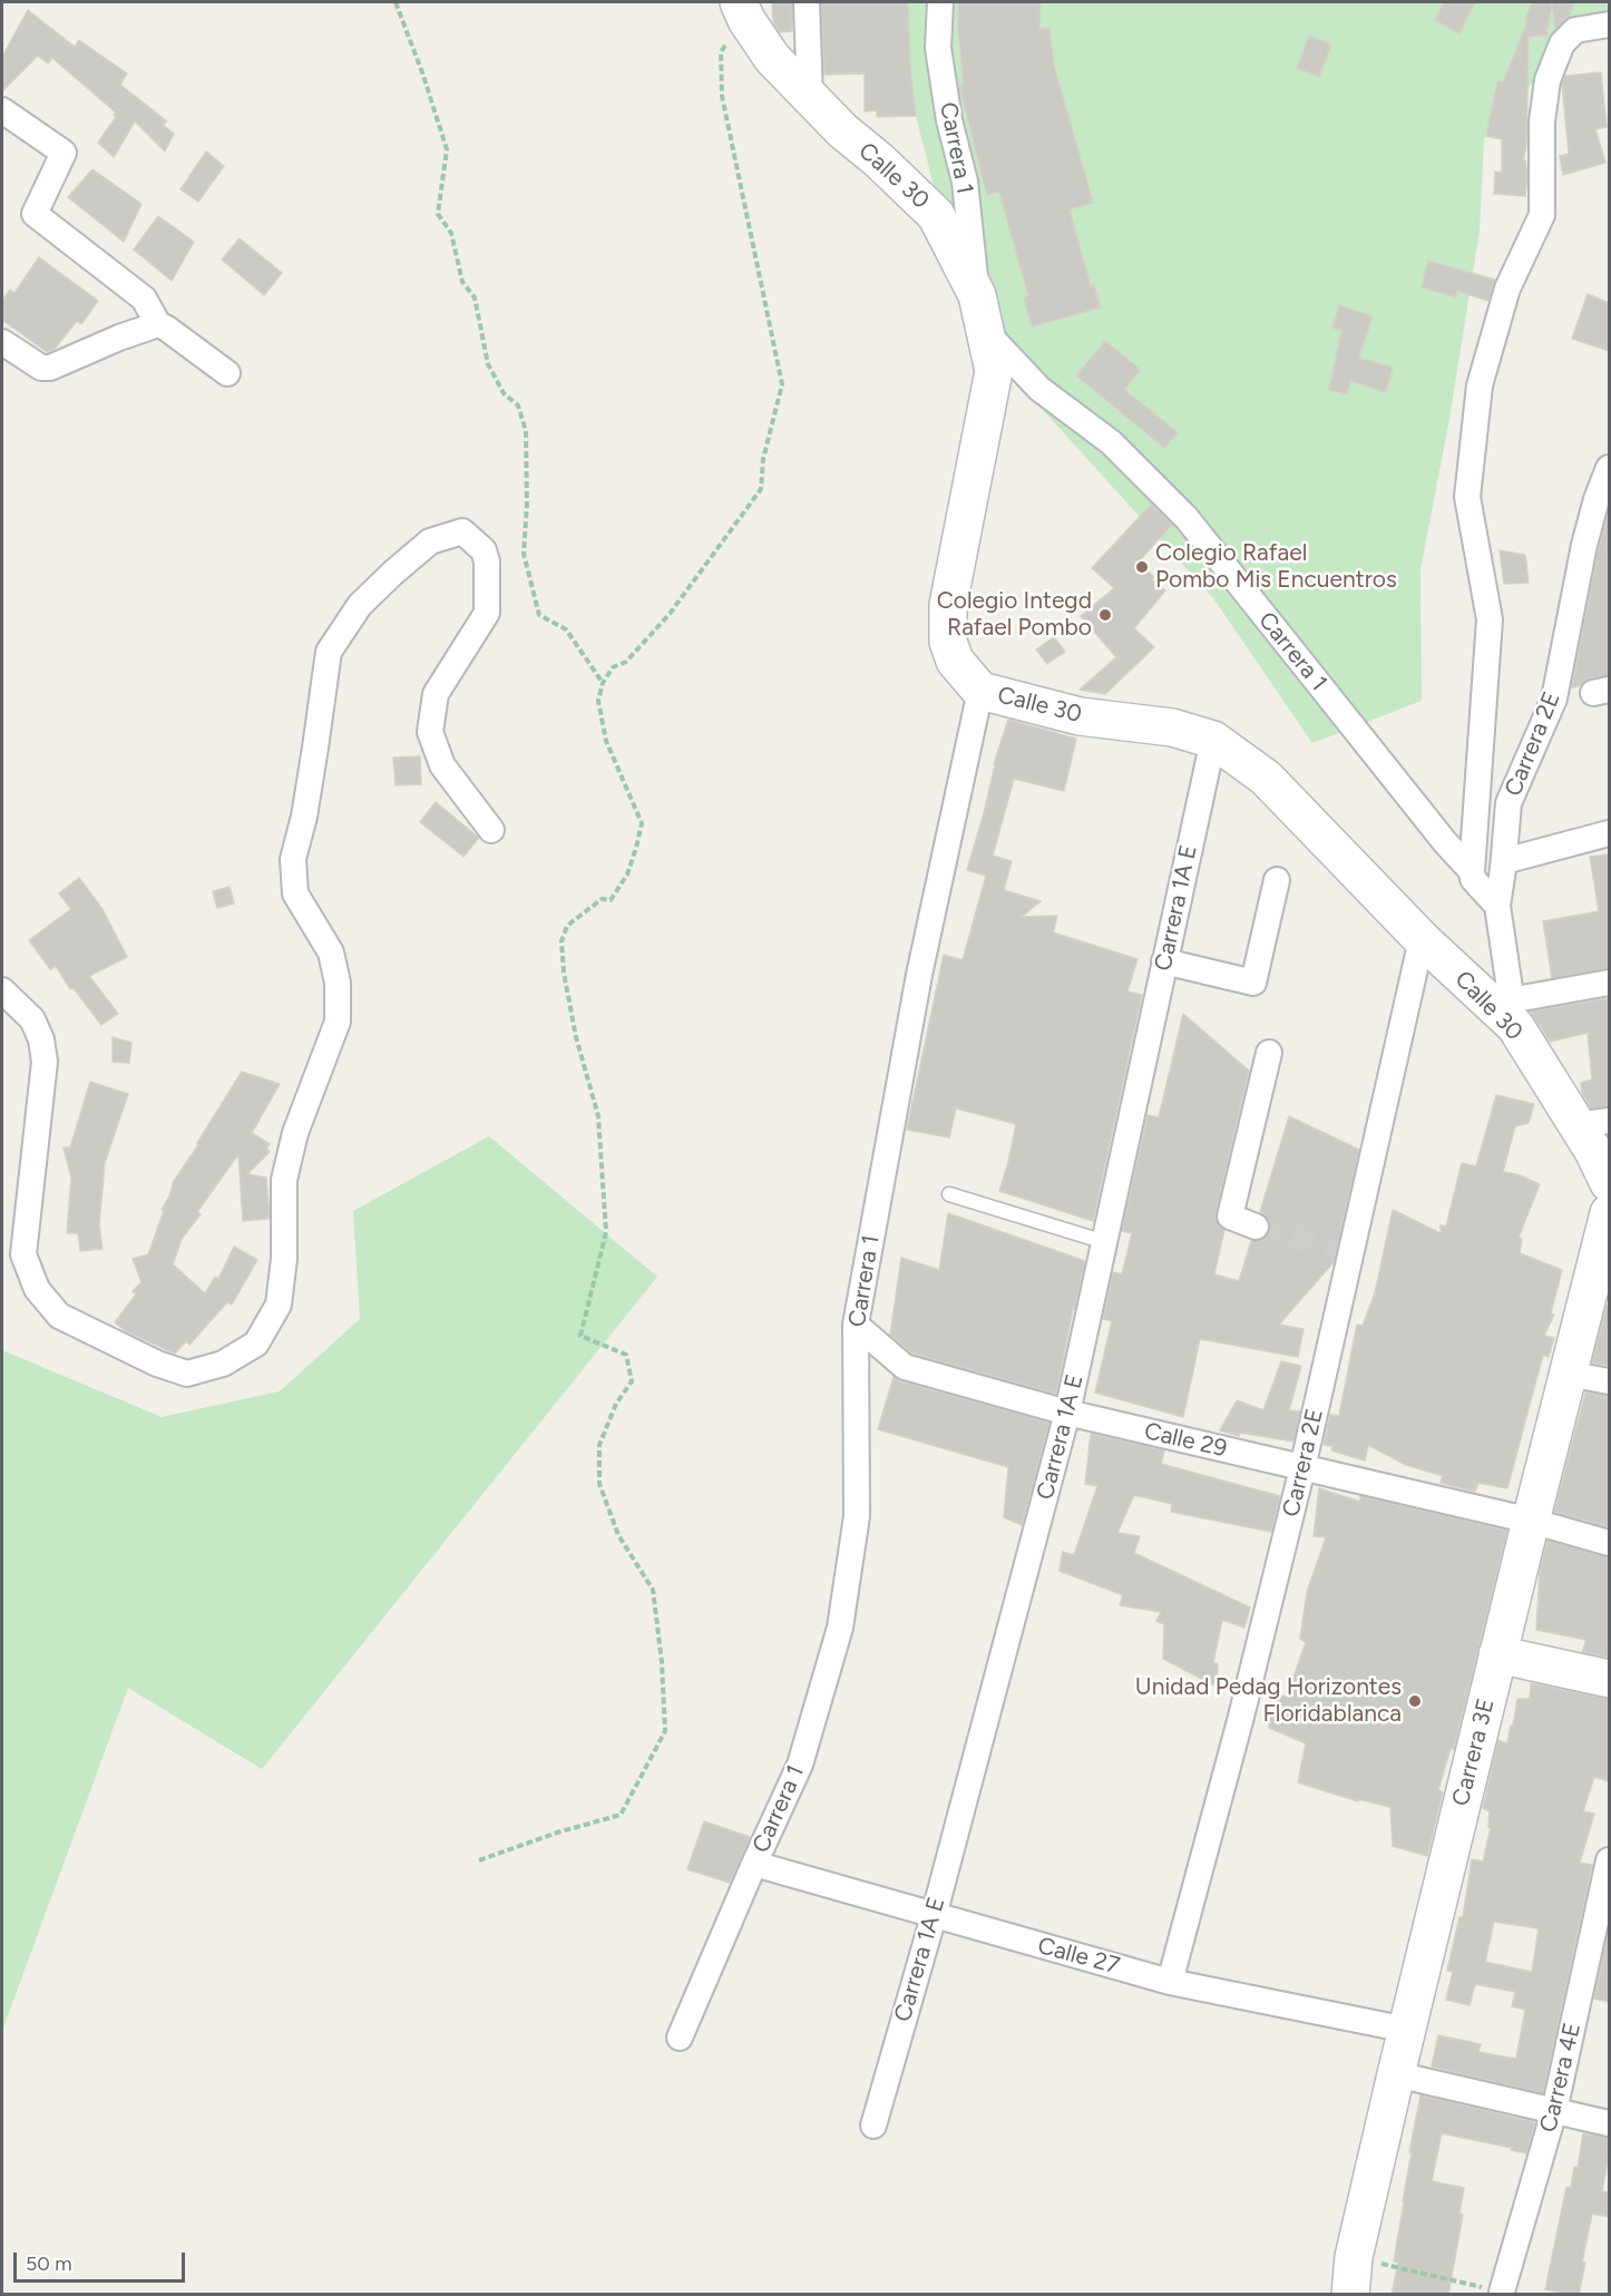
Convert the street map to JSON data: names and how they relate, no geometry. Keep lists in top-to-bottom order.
{
  "streets": {
    "street": [
      "Carrera 1",
      "Calle 30",
      "Carrera 2E",
      "Carrera 1A E",
      "Calle 29",
      "Carrera 3E",
      "Calle 27",
      "Carrera 4E"
    ]
  },
  "crossings": [
    ["Carrera 1", "Calle 30"],
    ["Carrera 1", "Carrera 2E"],
    ["Carrera 1", "Calle 29"],
    ["Carrera 1", "Calle 27"],
    ["Calle 30", "Carrera 2E"],
    ["Calle 30", "Carrera 1A E"],
    ["Carrera 2E", "Calle 29"],
    ["Carrera 2E", "Calle 27"],
    ["Carrera 1A E", "Calle 29"],
    ["Carrera 1A E", "Calle 27"],
    ["Calle 29", "Carrera 3E"],
    ["Carrera 3E", "Calle 27"]
  ],
  "places": ["Colegio Rafael Pombo Mis Encuentros", "Colegio Integd Rafael Pombo", "Unidad Pedag Horizontes Floridablanca"],
  "scale_bar": "50 m"
}
